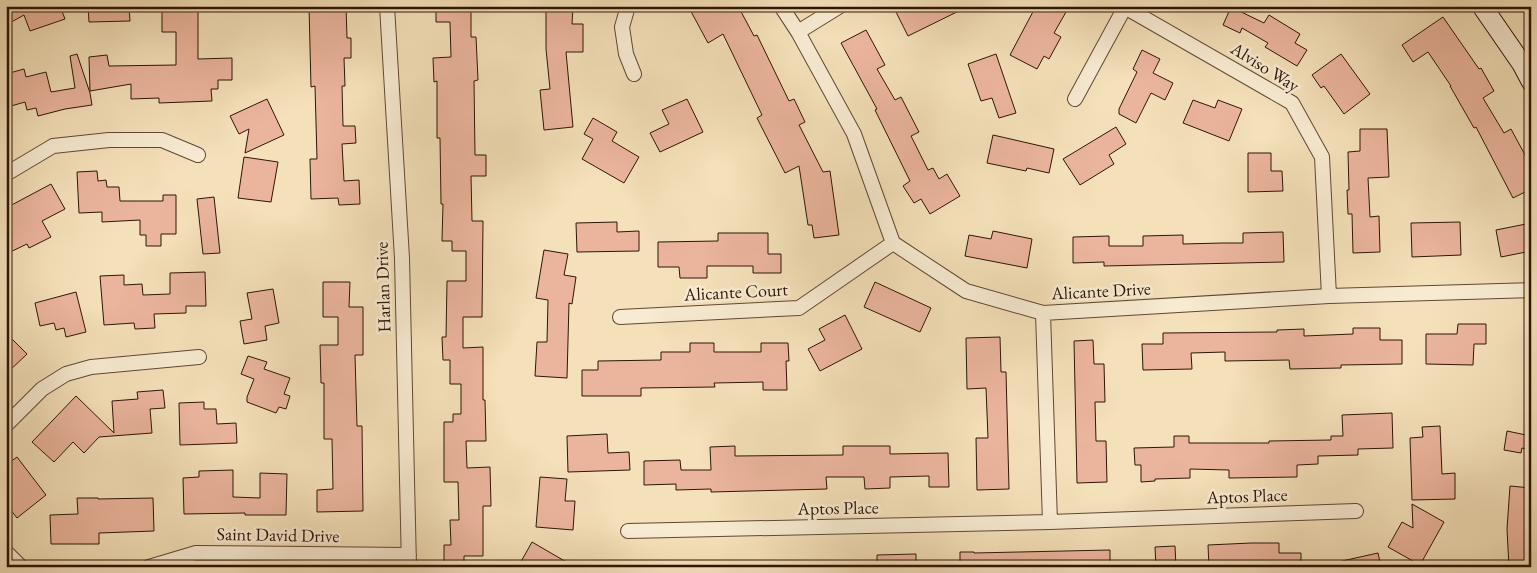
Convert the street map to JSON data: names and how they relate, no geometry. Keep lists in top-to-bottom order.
{
  "streets": {
    "street": [
      "Alviso Way",
      "Harlan Drive",
      "Alicante Drive",
      "Alicante Court",
      "Aptos Place",
      "Saint David Drive"
    ]
  },
  "crossings": [
    ["Alviso Way", "Alicante Drive"],
    ["Harlan Drive", "Saint David Drive"],
    ["Alicante Drive", "Alicante Court"]
  ]
}
